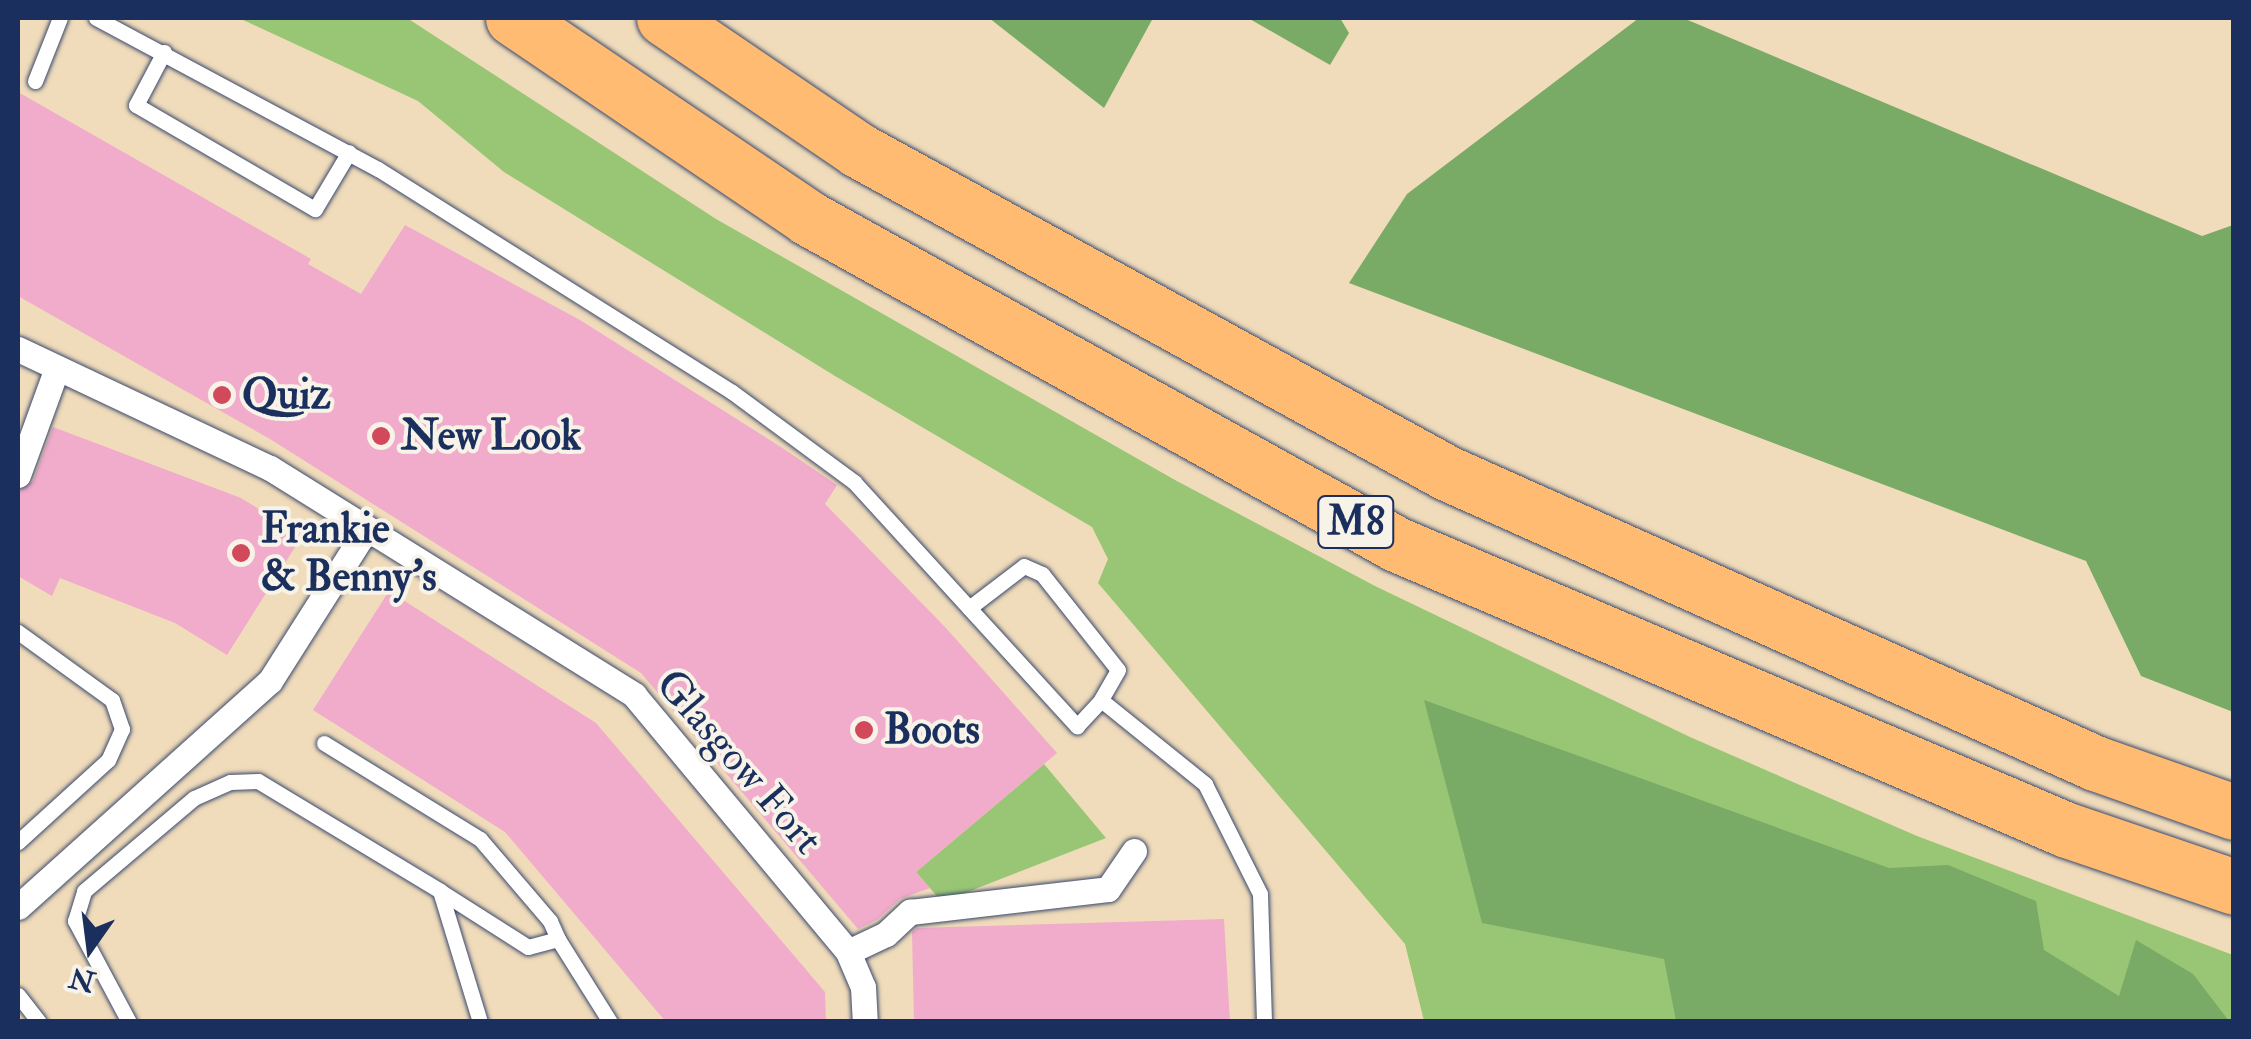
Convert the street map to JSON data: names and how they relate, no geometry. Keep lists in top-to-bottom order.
{
  "streets": {
    "highway": ["M8"],
    "street": ["Glasgow Fort"]
  },
  "places": [
    "Quiz",
    "New Look",
    "Frankie & Benny's",
    "Boots"
  ],
  "north": "bottom"
}
